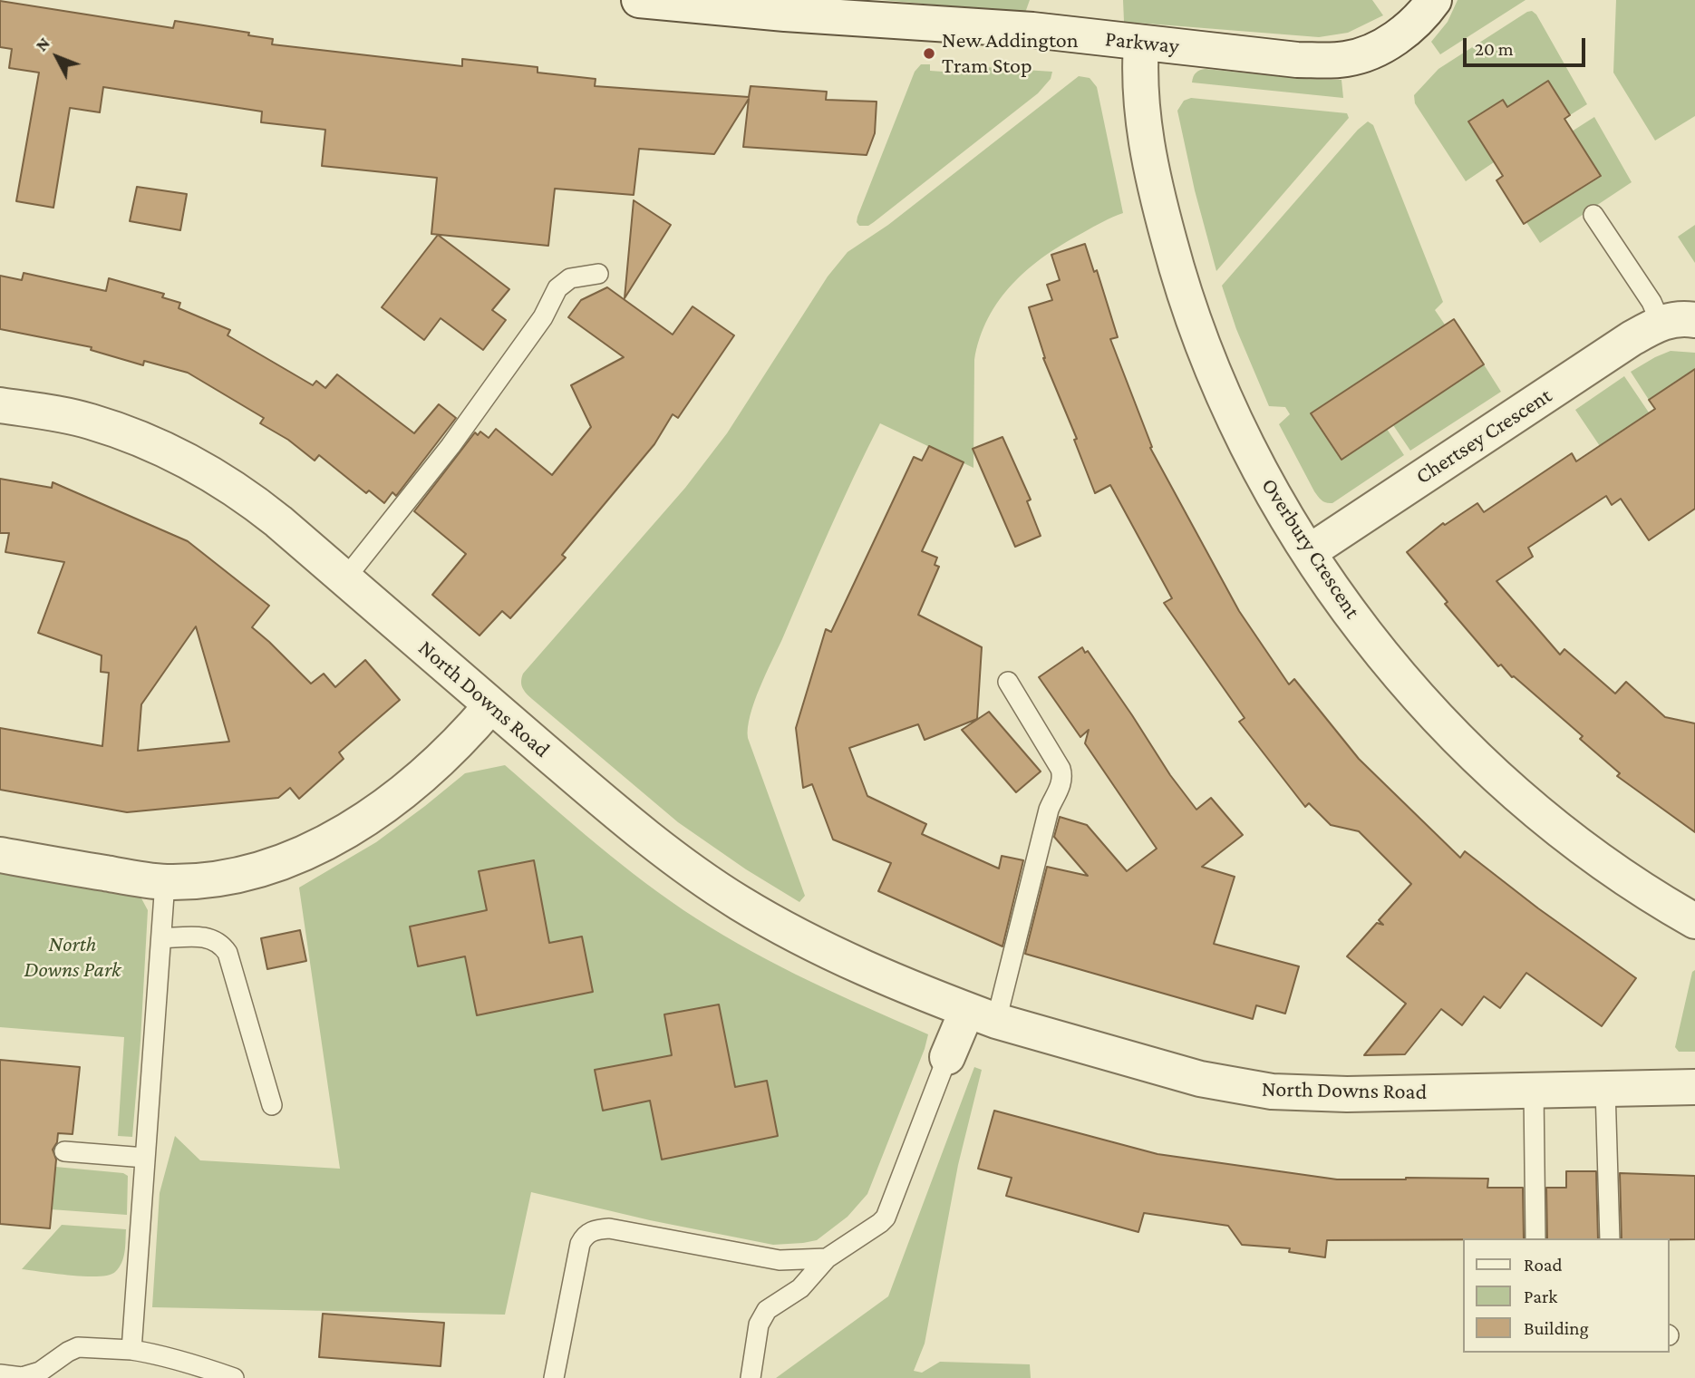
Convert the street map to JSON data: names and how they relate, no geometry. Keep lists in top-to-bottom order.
{
  "streets": {
    "street": [
      "Parkway",
      "Chertsey Crescent",
      "Overbury Crescent",
      "North Downs Road"
    ]
  },
  "crossings": [
    ["Parkway", "Overbury Crescent"],
    ["Chertsey Crescent", "Overbury Crescent"]
  ],
  "parks": ["North Downs Park"],
  "places": ["New Addington Tram Stop"],
  "legend": ["Road", "Park", "Building"],
  "scale_bar": "20 m",
  "north": "top left"
}
